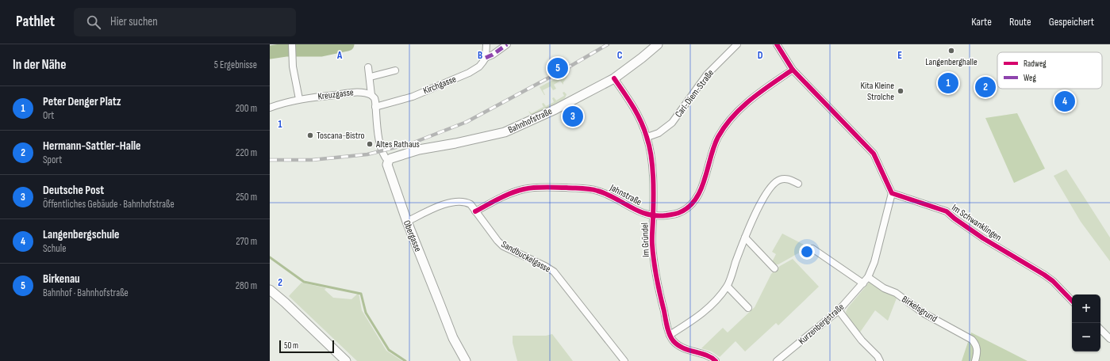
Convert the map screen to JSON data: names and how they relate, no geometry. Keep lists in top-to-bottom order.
{
  "streets": {
    "main road": ["Bahnhofstraße", "Obergasse"],
    "street": [
      "Kirchgasse",
      "Carl-Diem-Straße",
      "Kreuzgasse",
      "Jahnstraße",
      "Im Schwanklingen",
      "Im Gründel",
      "Sandbuckelgasse",
      "Birkelsgrund",
      "Kurzenbergstraße"
    ]
  },
  "crossings": [
    ["Kirchgasse", "Obergasse"],
    ["Carl-Diem-Straße", "Im Gründel"],
    ["Bahnhofstraße", "Obergasse"],
    ["Bahnhofstraße", "Im Gründel"],
    ["Jahnstraße", "Im Gründel"],
    ["Jahnstraße", "Sandbuckelgasse"],
    ["Im Schwanklingen", "Kurzenbergstraße"],
    ["Obergasse", "Sandbuckelgasse"],
    ["Birkelsgrund", "Kurzenbergstraße"]
  ],
  "places": [
    "Langenberghalle",
    "Kita Kleine Strolche",
    "Toscana-Bistro",
    "Altes Rathaus"
  ],
  "legend": ["Radweg", "Weg"],
  "scale_bar": "50 m",
  "page": {
    "header": "Pathlet",
    "search": "Hier suchen",
    "nav": ["Karte", "Route", "Gespeichert"],
    "heading": ["In der Nähe", "5 Ergebnisse"],
    "pins": [
      "5",
      "1",
      "2",
      "4",
      "3"
    ],
    "list": [
      {
        "mark": "1",
        "name": "Peter Denger Platz",
        "note": "Ort",
        "value": "200 m"
      },
      {
        "mark": "2",
        "name": "Hermann-Sattler-Halle",
        "note": "Sport",
        "value": "220 m"
      },
      {
        "mark": "3",
        "name": "Deutsche Post",
        "note": "Öffentliches Gebäude · Bahnhofstraße",
        "value": "250 m"
      },
      {
        "mark": "4",
        "name": "Langenbergschule",
        "note": "Schule",
        "value": "270 m"
      },
      {
        "mark": "5",
        "name": "Birkenau",
        "note": "Bahnhof · Bahnhofstraße",
        "value": "280 m"
      }
    ],
    "map_buttons": ["+", "−"],
    "scale": "50 m"
  },
  "grid": {
    "columns": [
      "A",
      "B",
      "C",
      "D",
      "E"
    ],
    "rows": ["1", "2"]
  }
}
